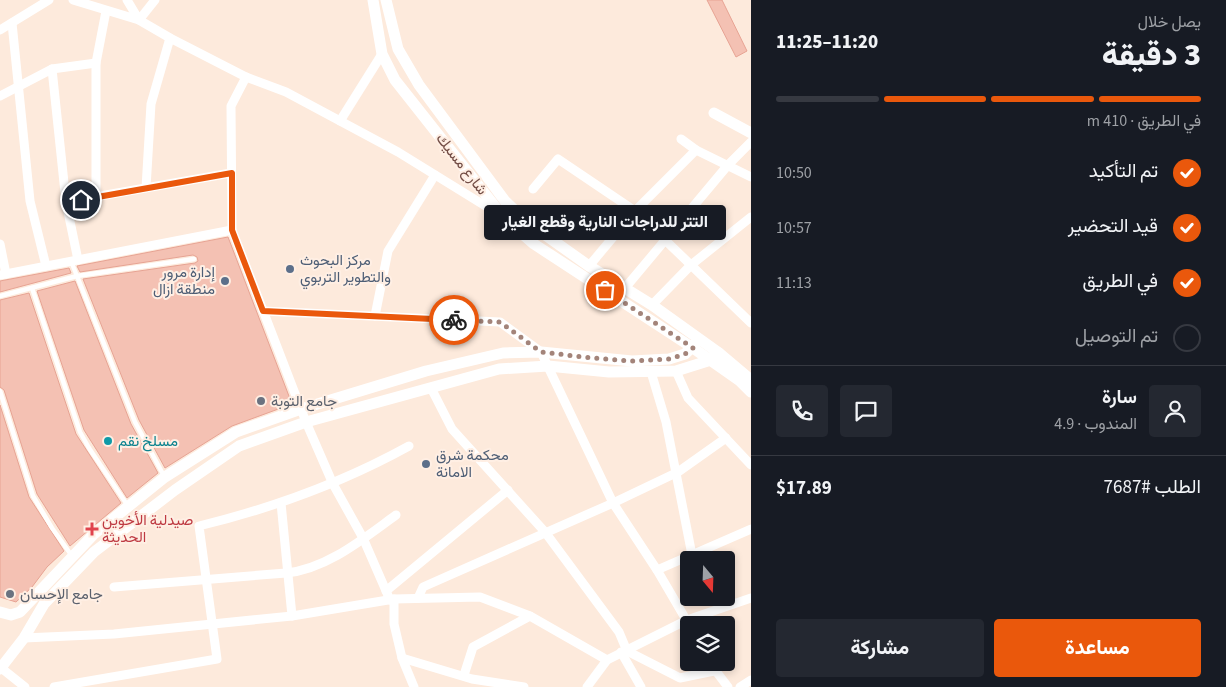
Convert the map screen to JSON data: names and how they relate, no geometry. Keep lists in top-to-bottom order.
{
  "streets": {
    "street": ["شارع مسيك"]
  },
  "places": {
    "other": [
      "مركز البحوث والتطوير التربوي",
      "إدارة مرور منطقة ازال",
      "التتر للدراجات النارية وقطع الغيار",
      "جامع التوبة",
      "مسلخ نقم",
      "محكمة شرق الامانة",
      "جامع الإحسان"
    ],
    "health": ["صيدلية الأخوين الحديثة"]
  },
  "north": "bottom",
  "page": {
    "heading": ["3 دقيقة", "يصل خلال", "11:20–11:25"],
    "panel": [
      "سارة",
      "المندوب · 4.9",
      "الطلب #7687",
      "$17.89"
    ],
    "bar": "في الطريق · 410 m",
    "list": [
      ["تم التأكيد", "10:50"],
      ["قيد التحضير", "10:57"],
      ["في الطريق", "11:13"],
      "تم التوصيل"
    ],
    "bubble": "التتر للدراجات النارية وقطع الغيار",
    "buttons": ["مساعدة", "مشاركة"]
  }
}
